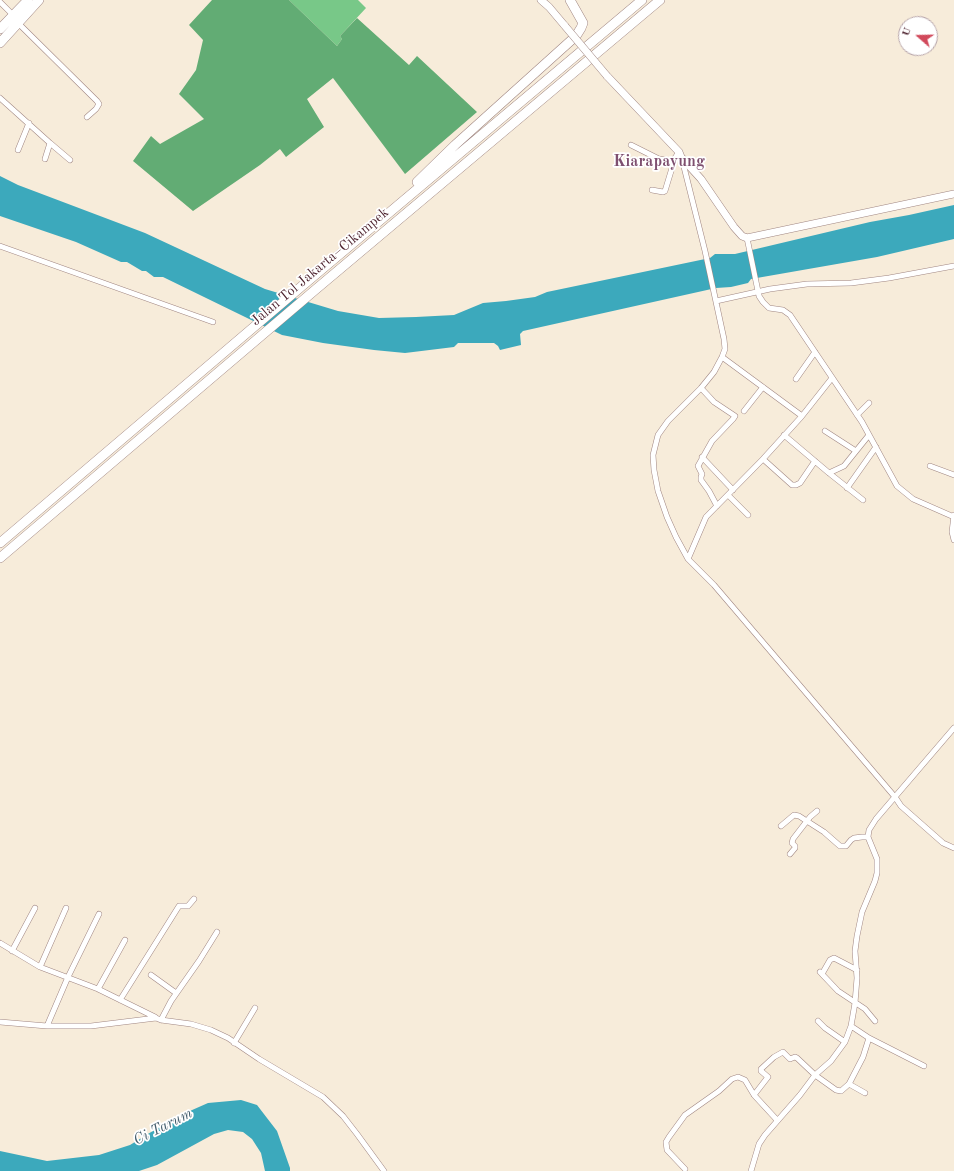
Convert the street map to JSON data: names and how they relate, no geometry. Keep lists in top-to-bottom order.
{
  "streets": {
    "highway": ["Jalan Tol Jakarta–Cikampek"]
  },
  "districts": ["Kiarapayung"],
  "water": ["Ci Tarum"],
  "north": "left"
}
